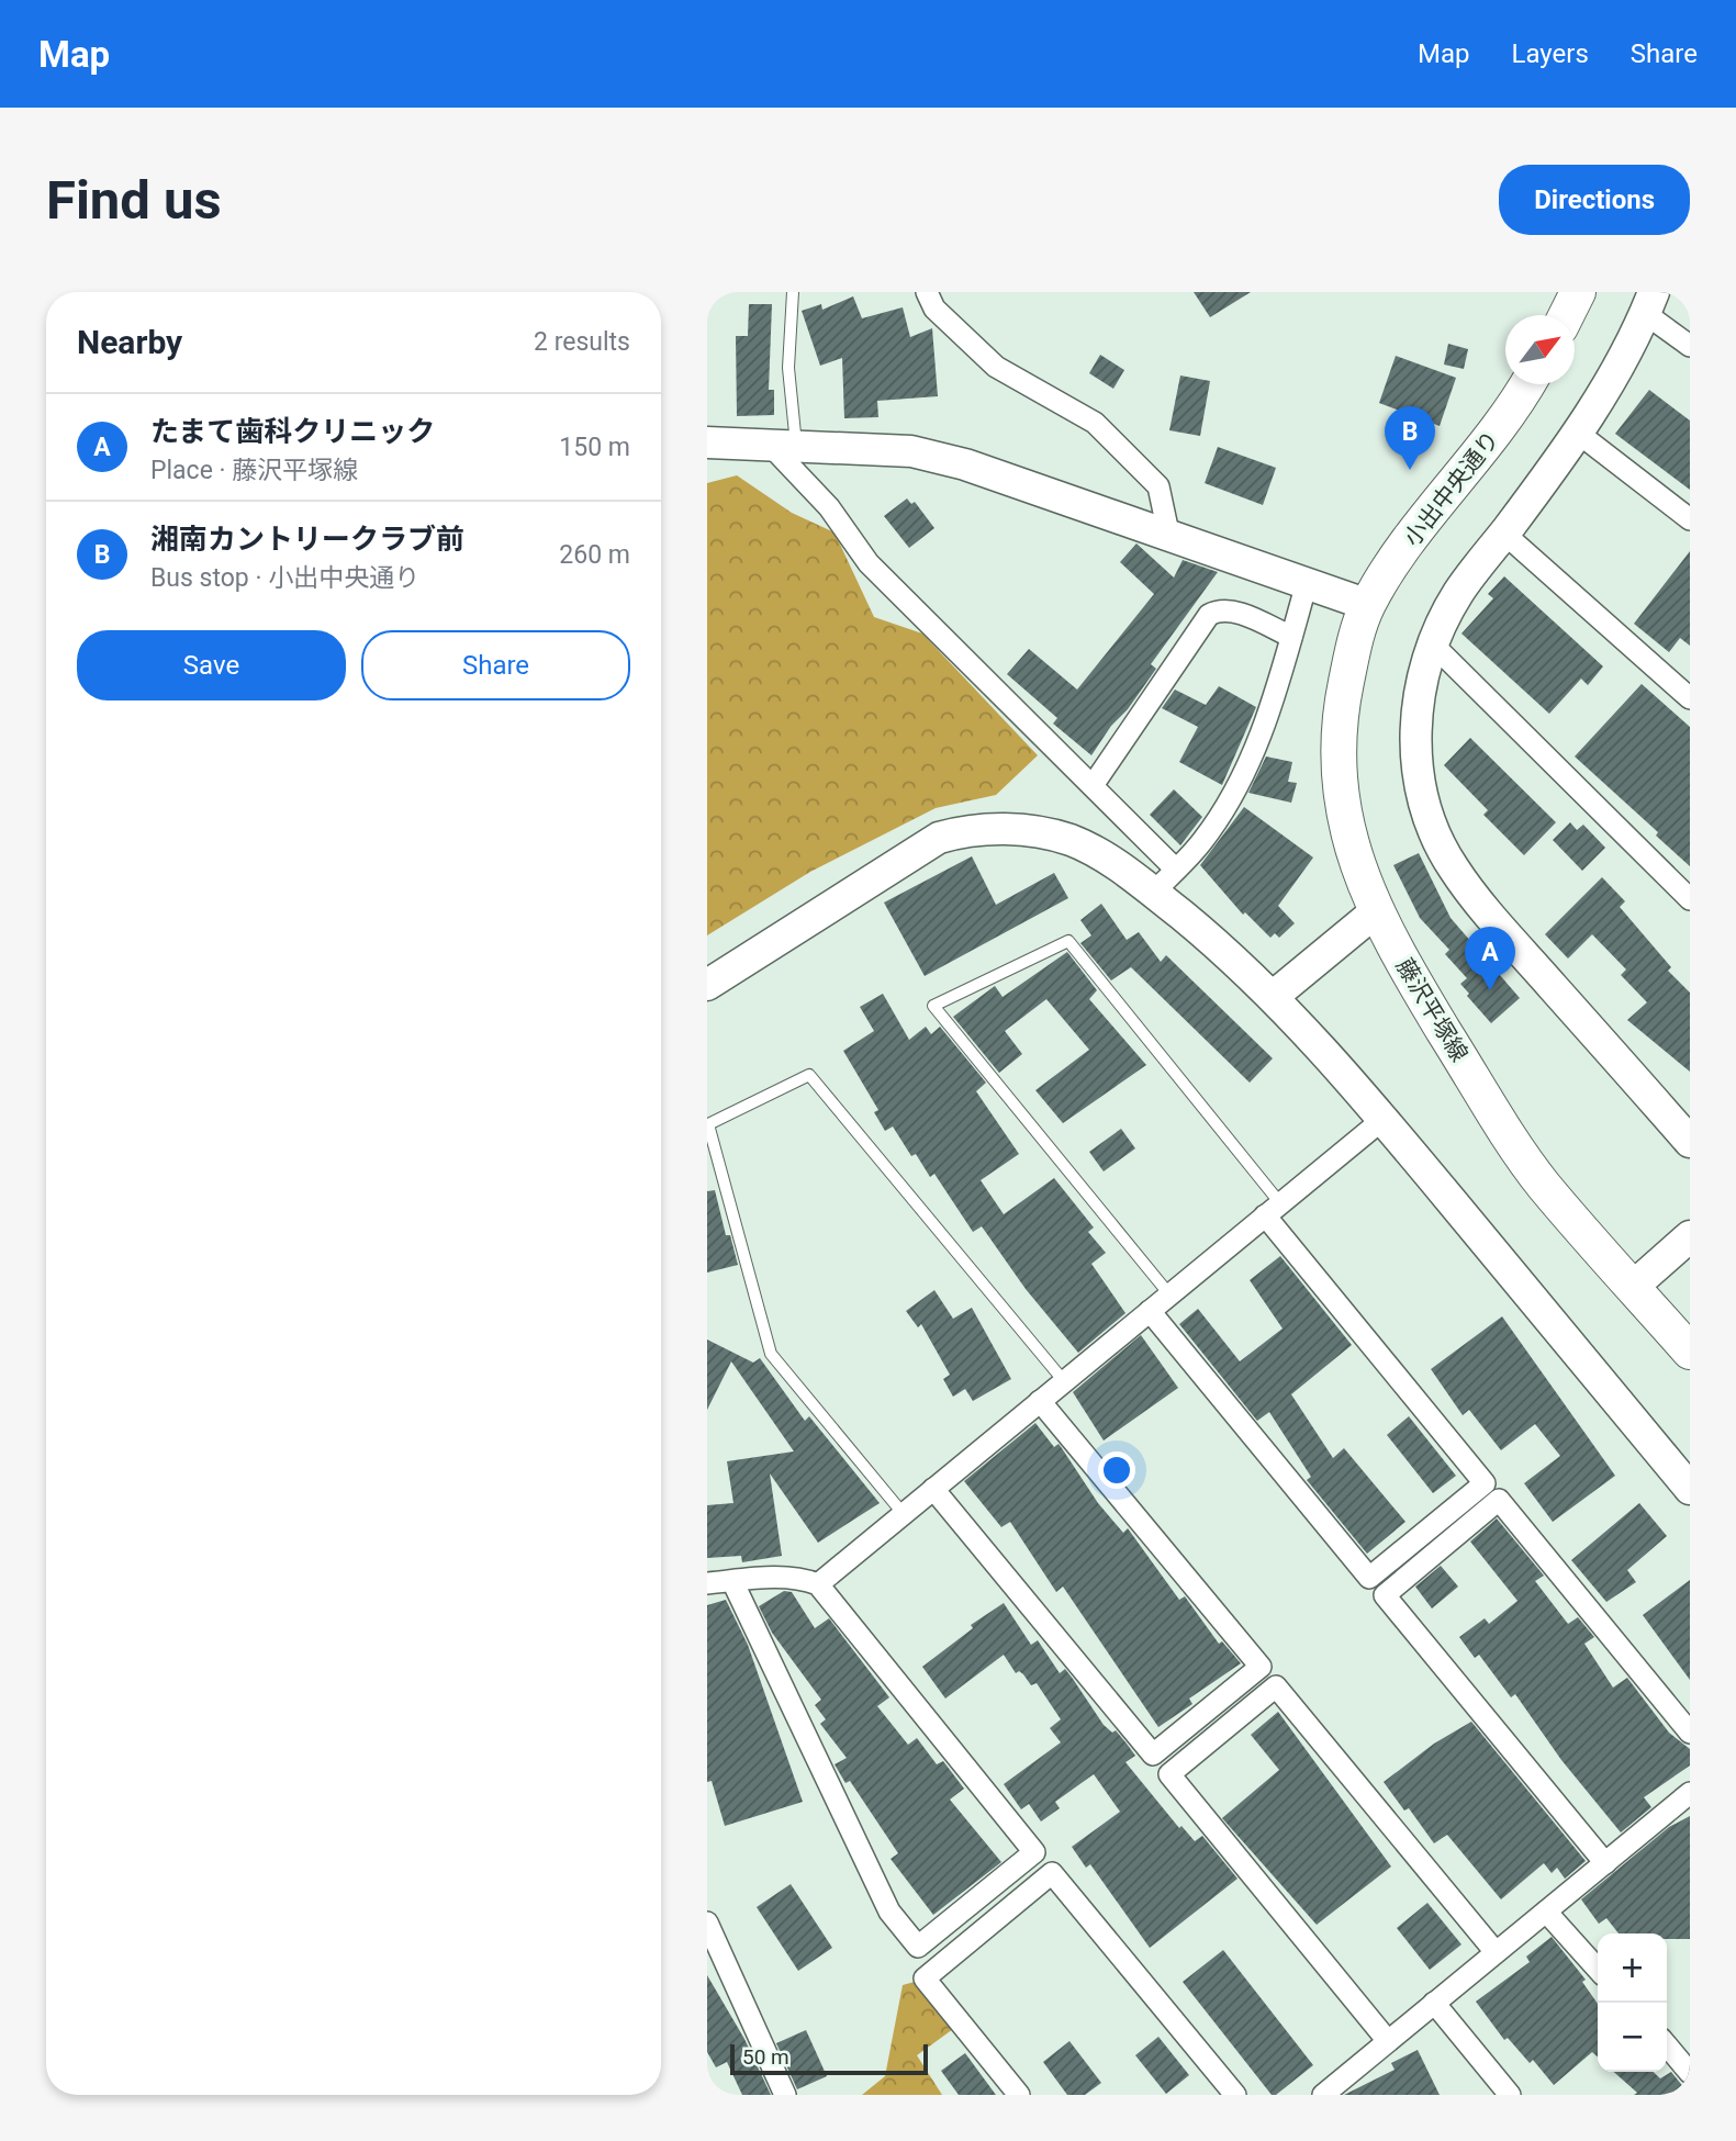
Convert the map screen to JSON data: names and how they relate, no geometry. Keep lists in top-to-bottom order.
{
  "streets": {
    "main road": ["小出中央通り", "藤沢平塚線"]
  },
  "crossings": [
    ["小出中央通り", "藤沢平塚線"]
  ],
  "scale_bar": "50 m",
  "north": "top right",
  "page": {
    "header": "Map",
    "nav": ["Map", "Layers", "Share"],
    "buttons": [
      "Directions",
      ["Save", "Share"]
    ],
    "title": "Find us",
    "heading": ["Nearby", "2 results"],
    "list": [
      {
        "mark": "A",
        "name": "たまて歯科クリニック",
        "note": "Place · 藤沢平塚線",
        "value": "150 m"
      },
      {
        "mark": "B",
        "name": "湘南カントリークラブ前",
        "note": "Bus stop · 小出中央通り",
        "value": "260 m"
      }
    ],
    "pins": ["B", "A"],
    "map_buttons": ["+", "−"],
    "scale": "50 m"
  }
}
